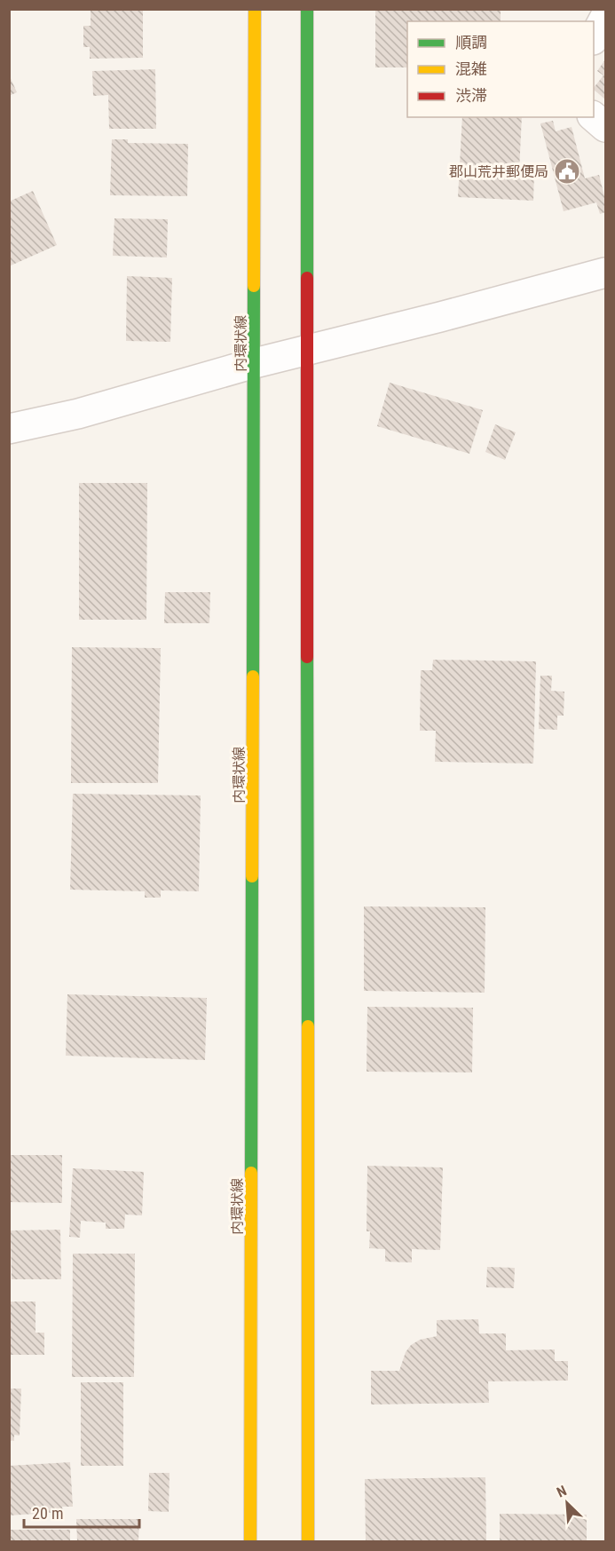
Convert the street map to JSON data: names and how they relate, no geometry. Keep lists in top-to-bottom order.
{
  "streets": {
    "street": ["内環状線"]
  },
  "places": {
    "public building": ["郡山荒井郵便局"]
  },
  "legend": ["順調", "混雑", "渋滞"],
  "scale_bar": "20 m",
  "north": "top left"
}
